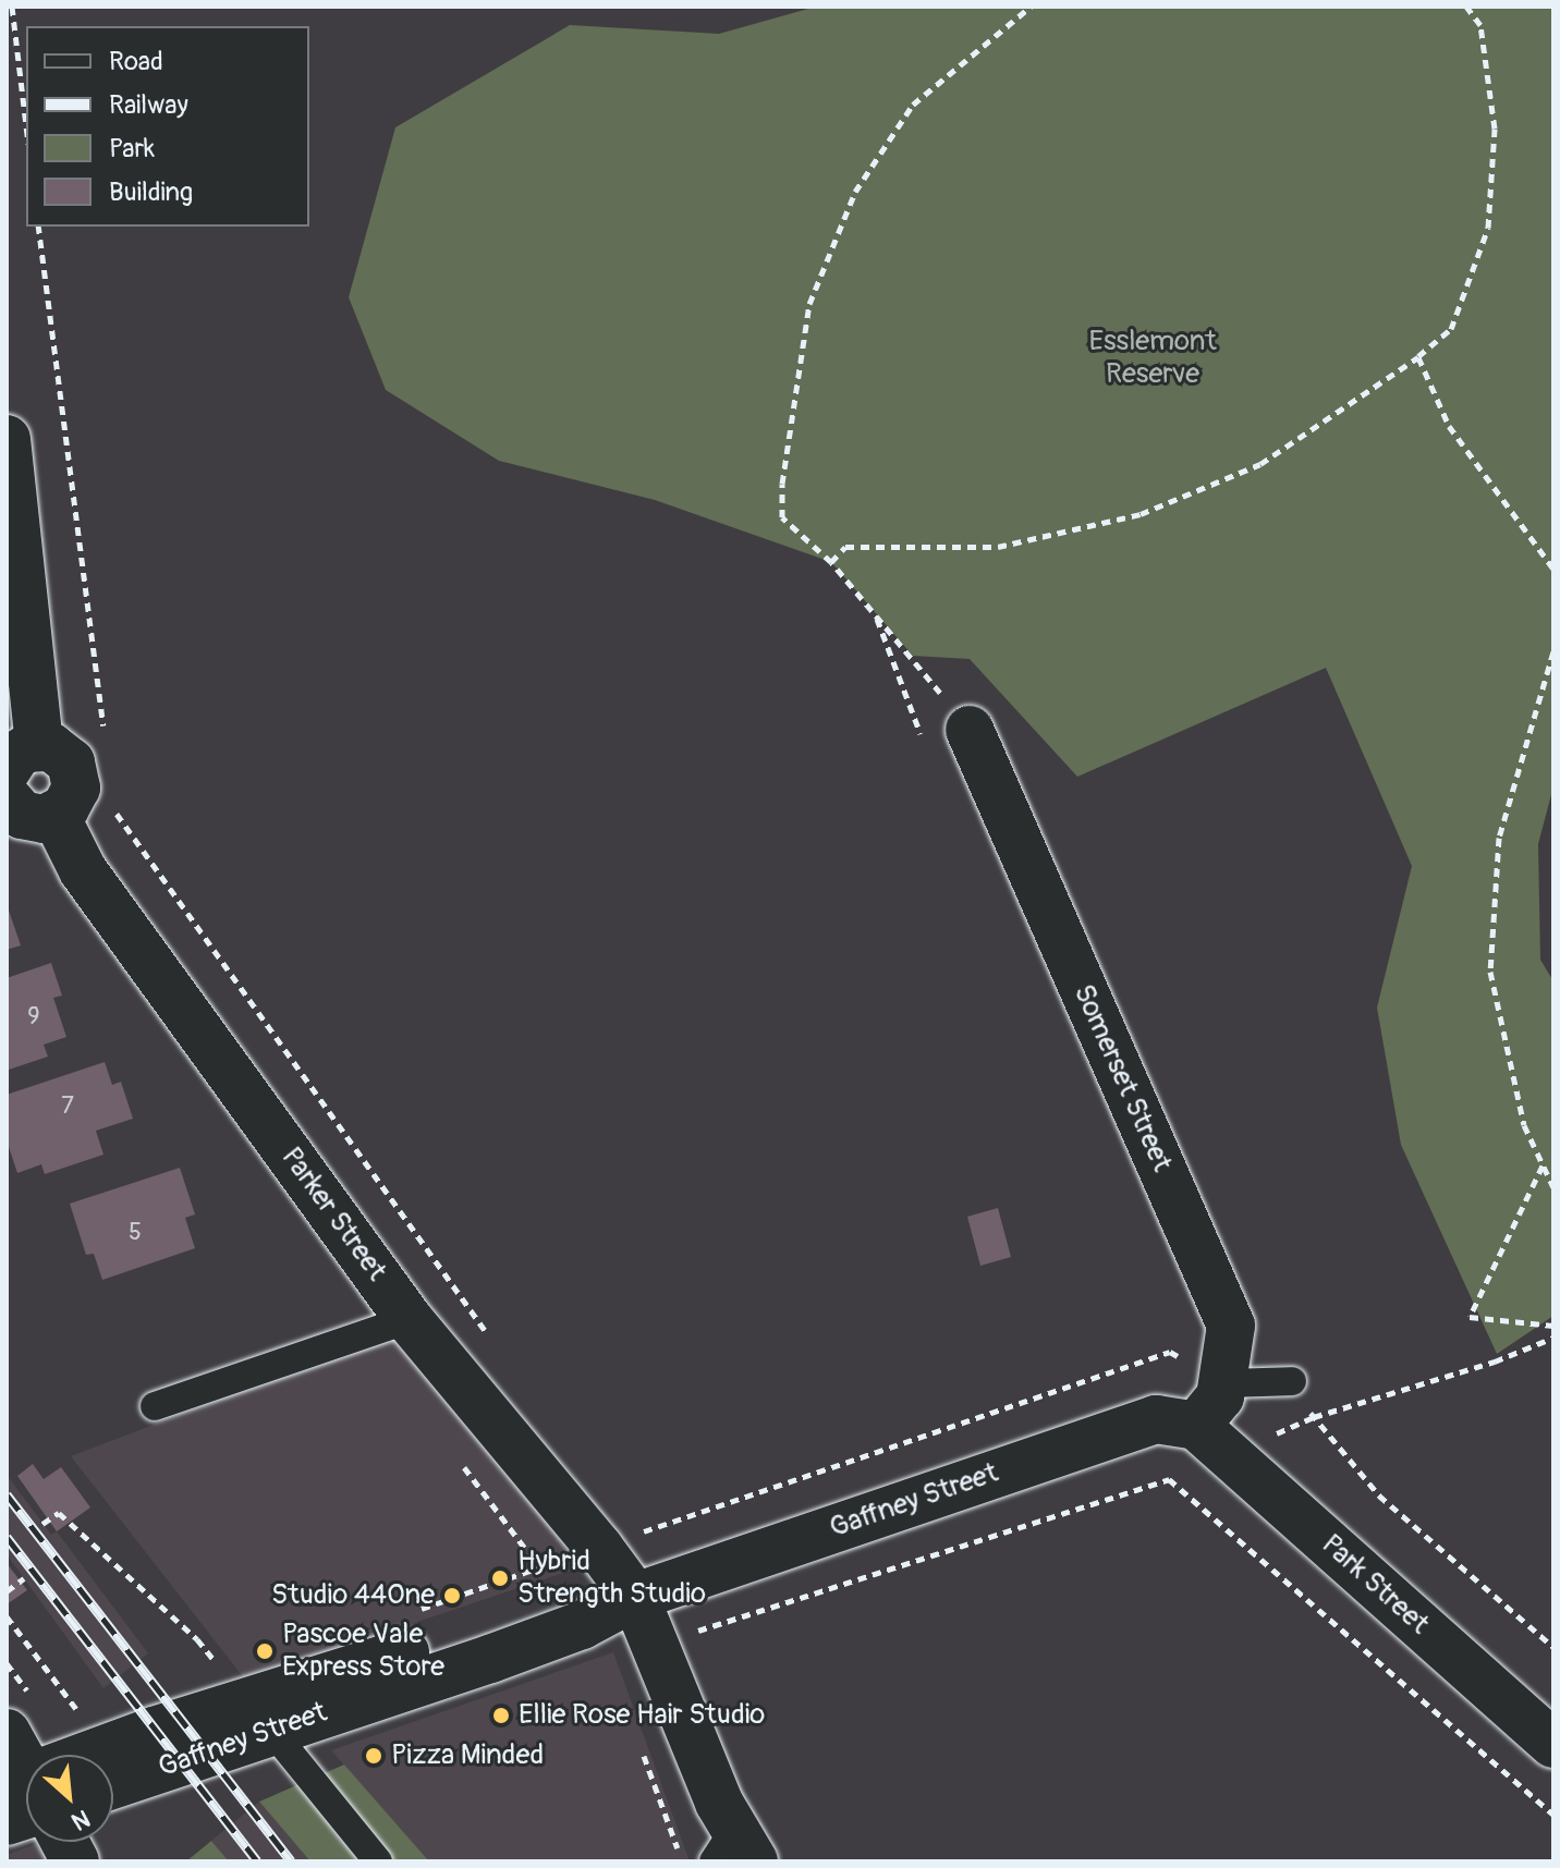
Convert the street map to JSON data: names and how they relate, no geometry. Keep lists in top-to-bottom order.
{
  "streets": {
    "street": [
      "Somerset Street",
      "Parker Street",
      "Gaffney Street",
      "Park Street"
    ]
  },
  "crossings": [
    ["Somerset Street", "Gaffney Street"],
    ["Somerset Street", "Park Street"],
    ["Parker Street", "Gaffney Street"],
    ["Gaffney Street", "Park Street"]
  ],
  "parks": ["Esslemont Reserve"],
  "places": [
    "Hybrid Strength Studio",
    "Studio 44One",
    "Pascoe Vale Express Store",
    "Ellie Rose Hair Studio",
    "Pizza Minded"
  ],
  "house_numbers": ["9", "7", "5"],
  "legend": [
    "Road",
    "Railway",
    "Park",
    "Building"
  ],
  "north": "bottom right"
}
